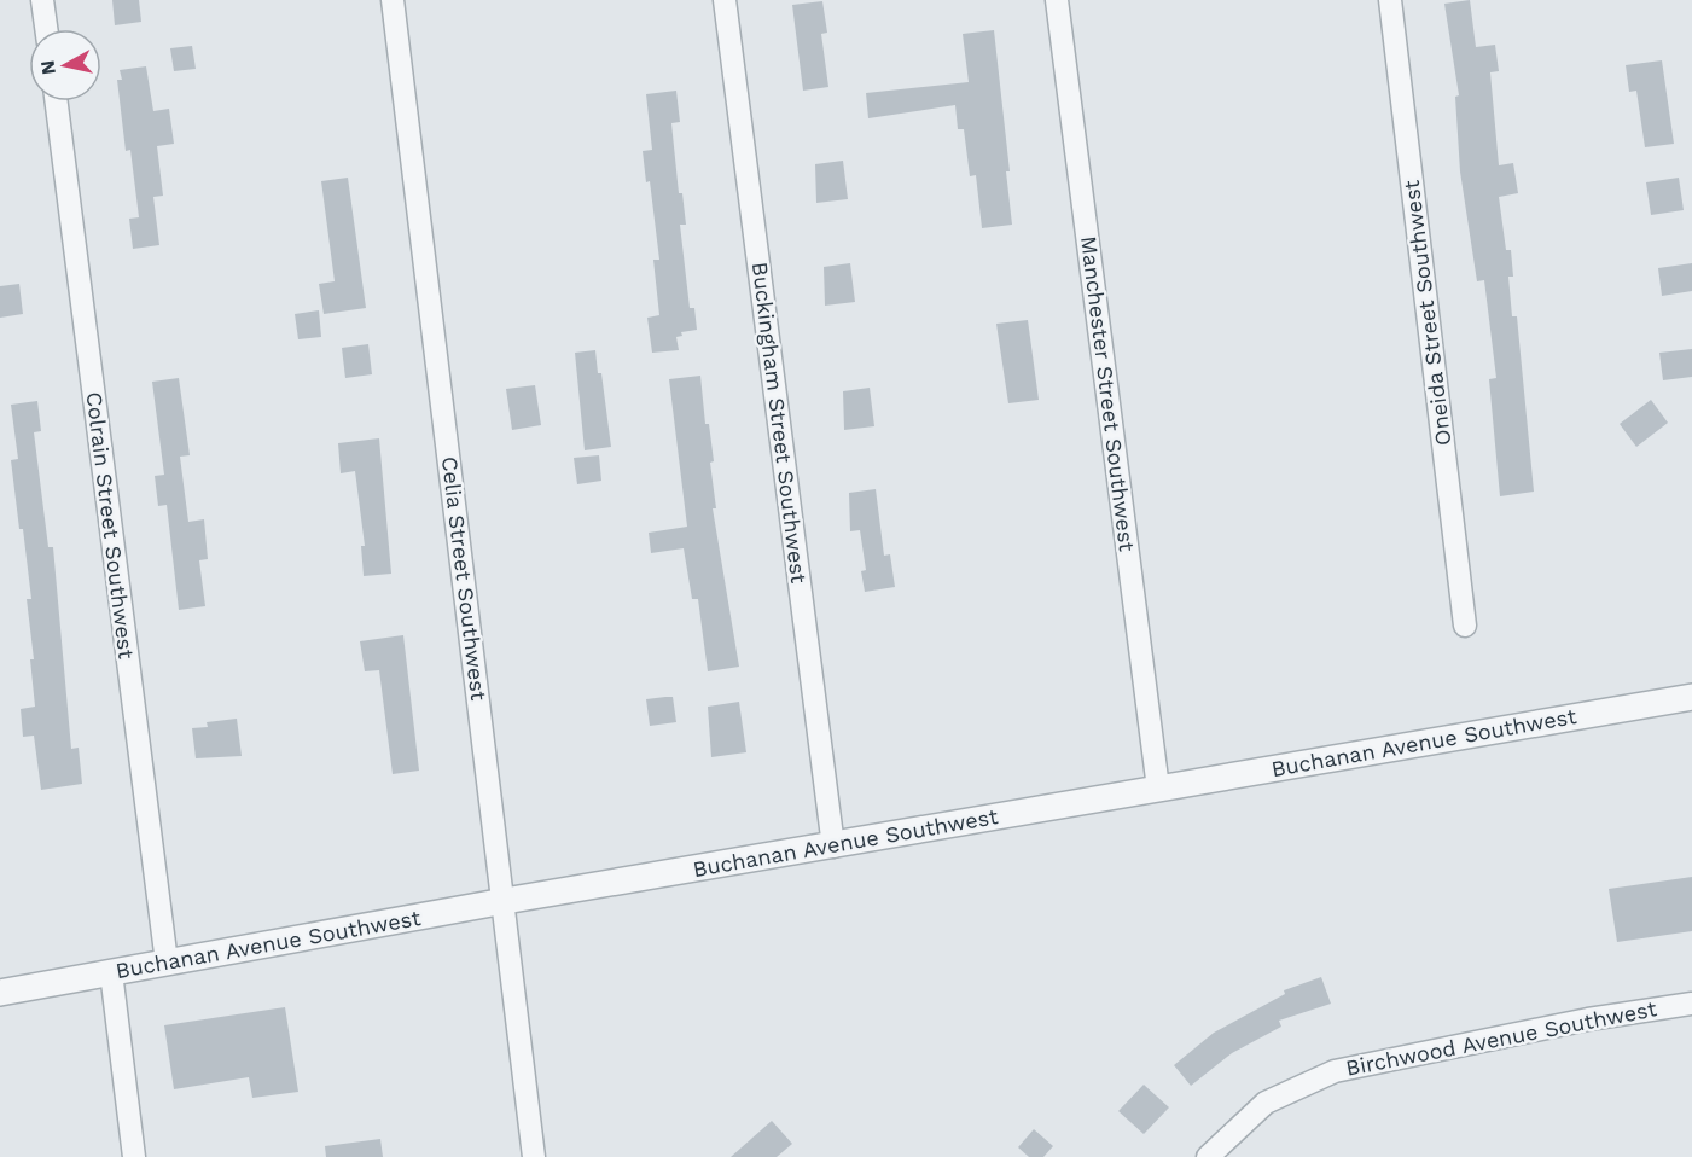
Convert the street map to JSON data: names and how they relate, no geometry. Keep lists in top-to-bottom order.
{
  "streets": {
    "street": [
      "Oneida Street Southwest",
      "Manchester Street Southwest",
      "Buckingham Street Southwest",
      "Colrain Street Southwest",
      "Celia Street Southwest",
      "Buchanan Avenue Southwest",
      "Birchwood Avenue Southwest"
    ]
  },
  "crossings": [
    ["Manchester Street Southwest", "Buchanan Avenue Southwest"],
    ["Buckingham Street Southwest", "Buchanan Avenue Southwest"],
    ["Colrain Street Southwest", "Buchanan Avenue Southwest"],
    ["Celia Street Southwest", "Buchanan Avenue Southwest"]
  ],
  "north": "left"
}
